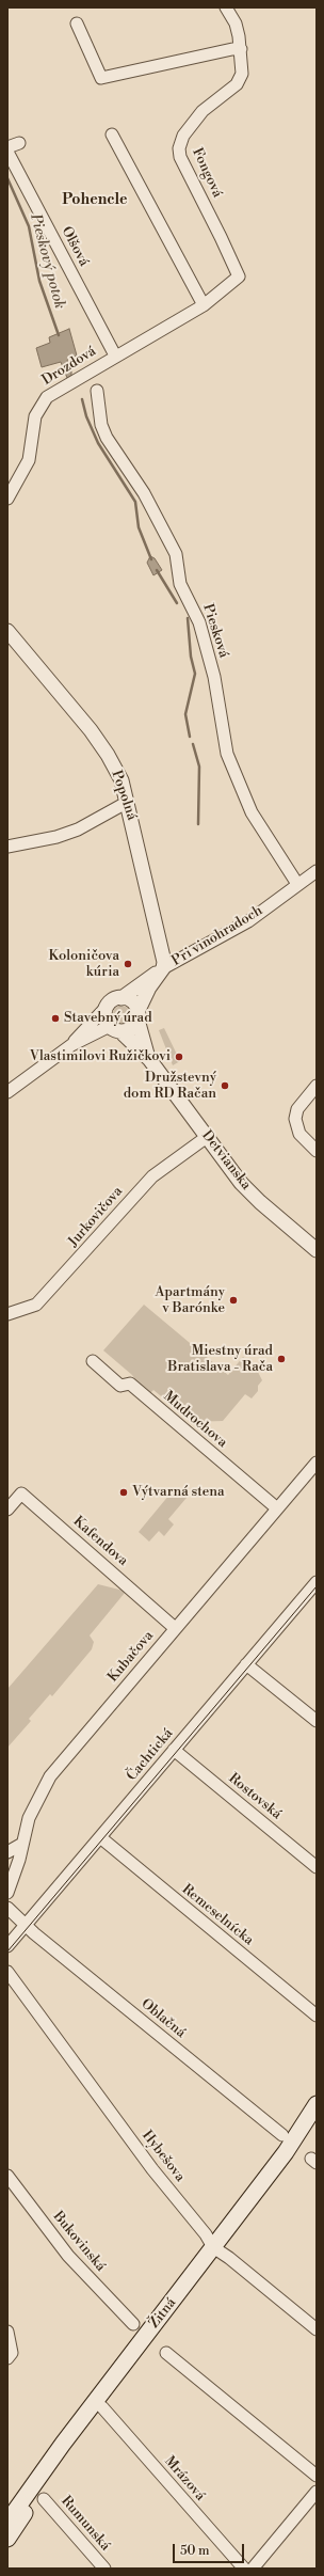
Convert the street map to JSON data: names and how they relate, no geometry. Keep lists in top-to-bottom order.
{
  "streets": {
    "main road": ["Žitná"],
    "street": [
      "Fongová",
      "Olšová",
      "Drozdová",
      "Piesková",
      "Popolná",
      "Pri vinohradoch",
      "Detvianska",
      "Jurkovičova",
      "Mudrochova",
      "Kafendova",
      "Kubačova",
      "Čachtická",
      "Rostovská",
      "Remeselnícka",
      "Oblačná",
      "Hybešova",
      "Bukovinská",
      "Mrázová",
      "Rumunská"
    ]
  },
  "crossings": [
    ["Fongová", "Drozdová"],
    ["Olšová", "Drozdová"],
    ["Piesková", "Pri vinohradoch"],
    ["Popolná", "Pri vinohradoch"],
    ["Pri vinohradoch", "Detvianska"],
    ["Detvianska", "Jurkovičova"],
    ["Mudrochova", "Kubačova"],
    ["Kafendova", "Kubačova"],
    ["Čachtická", "Rostovská"],
    ["Čachtická", "Remeselnícka"],
    ["Čachtická", "Oblačná"],
    ["Hybešova", "Žitná"],
    ["Žitná", "Mrázová"]
  ],
  "districts": ["Pohencle"],
  "water": ["Pieskový potok"],
  "places": [
    "Koloničova kúria",
    "Stavebný úrad",
    "Vlastimilovi Ružičkovi",
    "Družstevný dom RD Račan",
    "Apartmány v Barónke",
    "Miestny úrad Bratislava - Rača",
    "Výtvarná stena"
  ],
  "scale_bar": "50 m"
}
